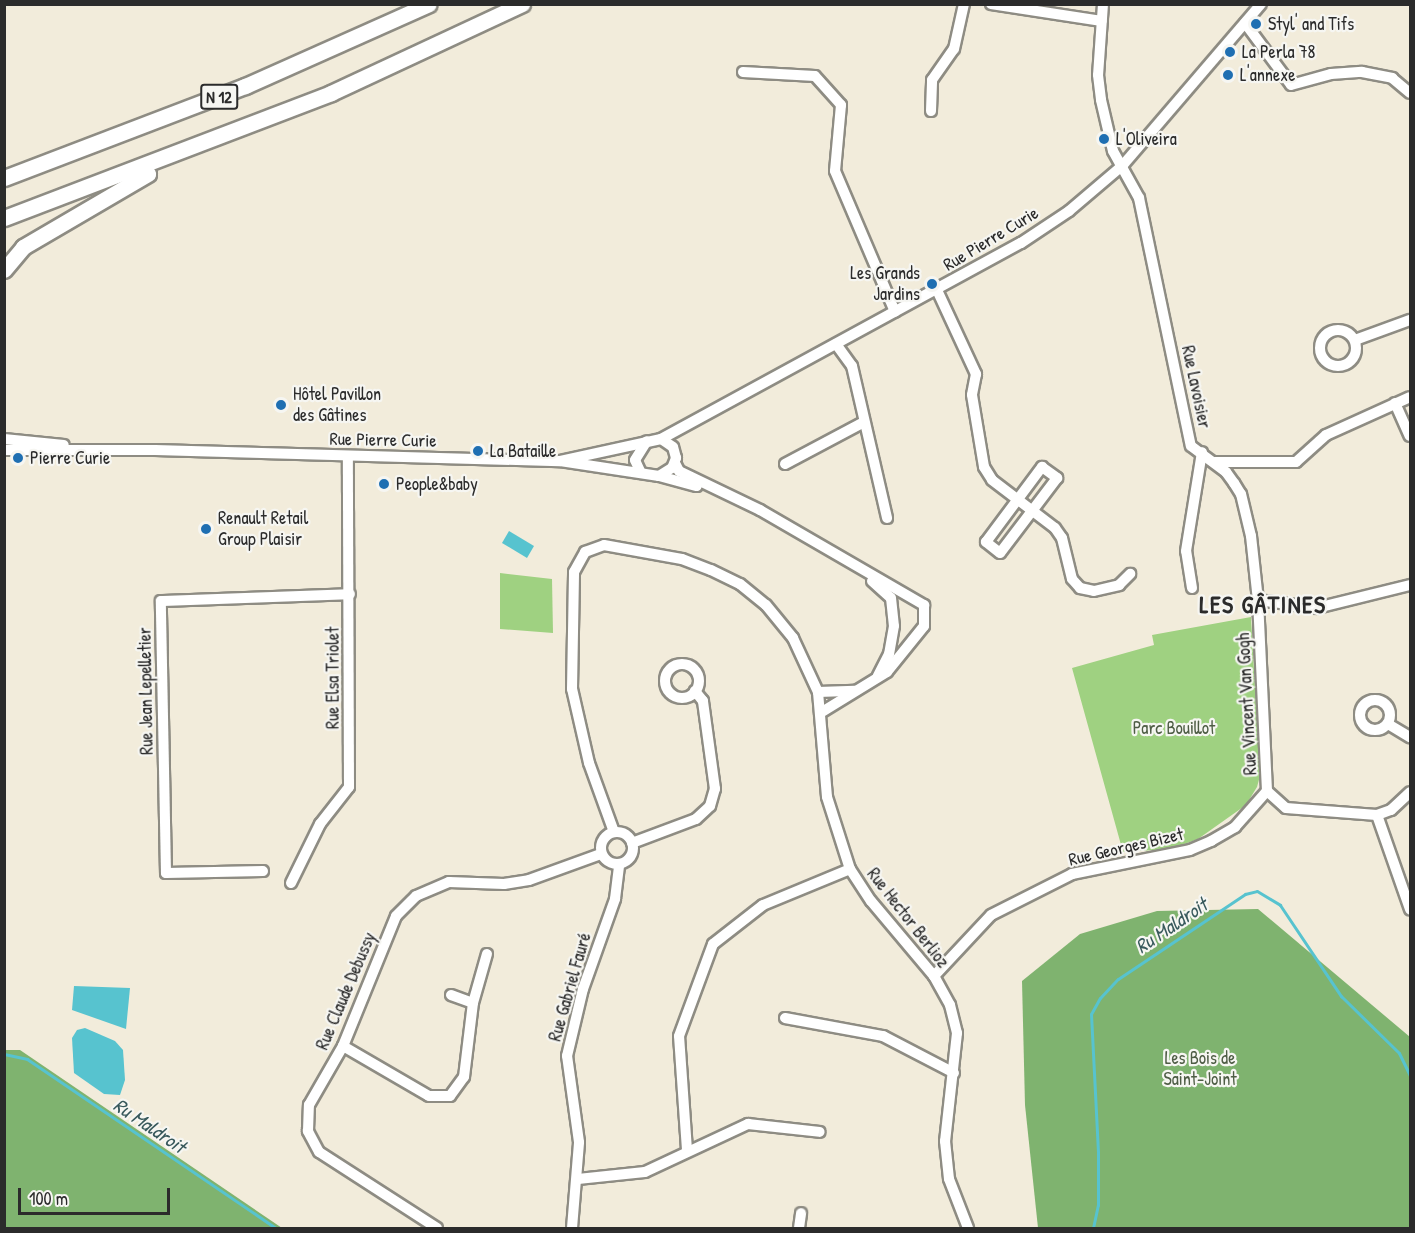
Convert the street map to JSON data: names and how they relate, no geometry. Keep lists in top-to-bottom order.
{
  "streets": {
    "highway": ["N 12"],
    "street": [
      "Rue Pierre Curie",
      "Rue Lavoisier",
      "Rue Elsa Triolet",
      "Rue Jean Lepelletier",
      "Rue Vincent Van Gogh",
      "Rue Georges Bizet",
      "Rue Hector Berlioz",
      "Rue Gabriel Fauré",
      "Rue Claude Debussy"
    ]
  },
  "crossings": [
    ["Rue Pierre Curie", "Rue Lavoisier"],
    ["Rue Pierre Curie", "Rue Elsa Triolet"],
    ["Rue Lavoisier", "Rue Vincent Van Gogh"],
    ["Rue Elsa Triolet", "Rue Jean Lepelletier"],
    ["Rue Vincent Van Gogh", "Rue Georges Bizet"],
    ["Rue Georges Bizet", "Rue Hector Berlioz"],
    ["Rue Hector Berlioz", "Rue Gabriel Fauré"],
    ["Rue Hector Berlioz", "Rue Claude Debussy"],
    ["Rue Gabriel Fauré", "Rue Claude Debussy"]
  ],
  "districts": ["LES GÂTINES"],
  "water": ["Ru Maldroit"],
  "parks": ["Parc Bouillot", "Les Bois de Saint-Joint"],
  "places": [
    "Styl' and Tifs",
    "La Perla 78",
    "L'annexe",
    "L'Oliveira",
    "Les Grands Jardins",
    "Hôtel Pavillon des Gâtines",
    "La Bataille",
    "Pierre Curie",
    "People&baby",
    "Renault Retail Group Plaisir"
  ],
  "scale_bar": "100 m"
}
